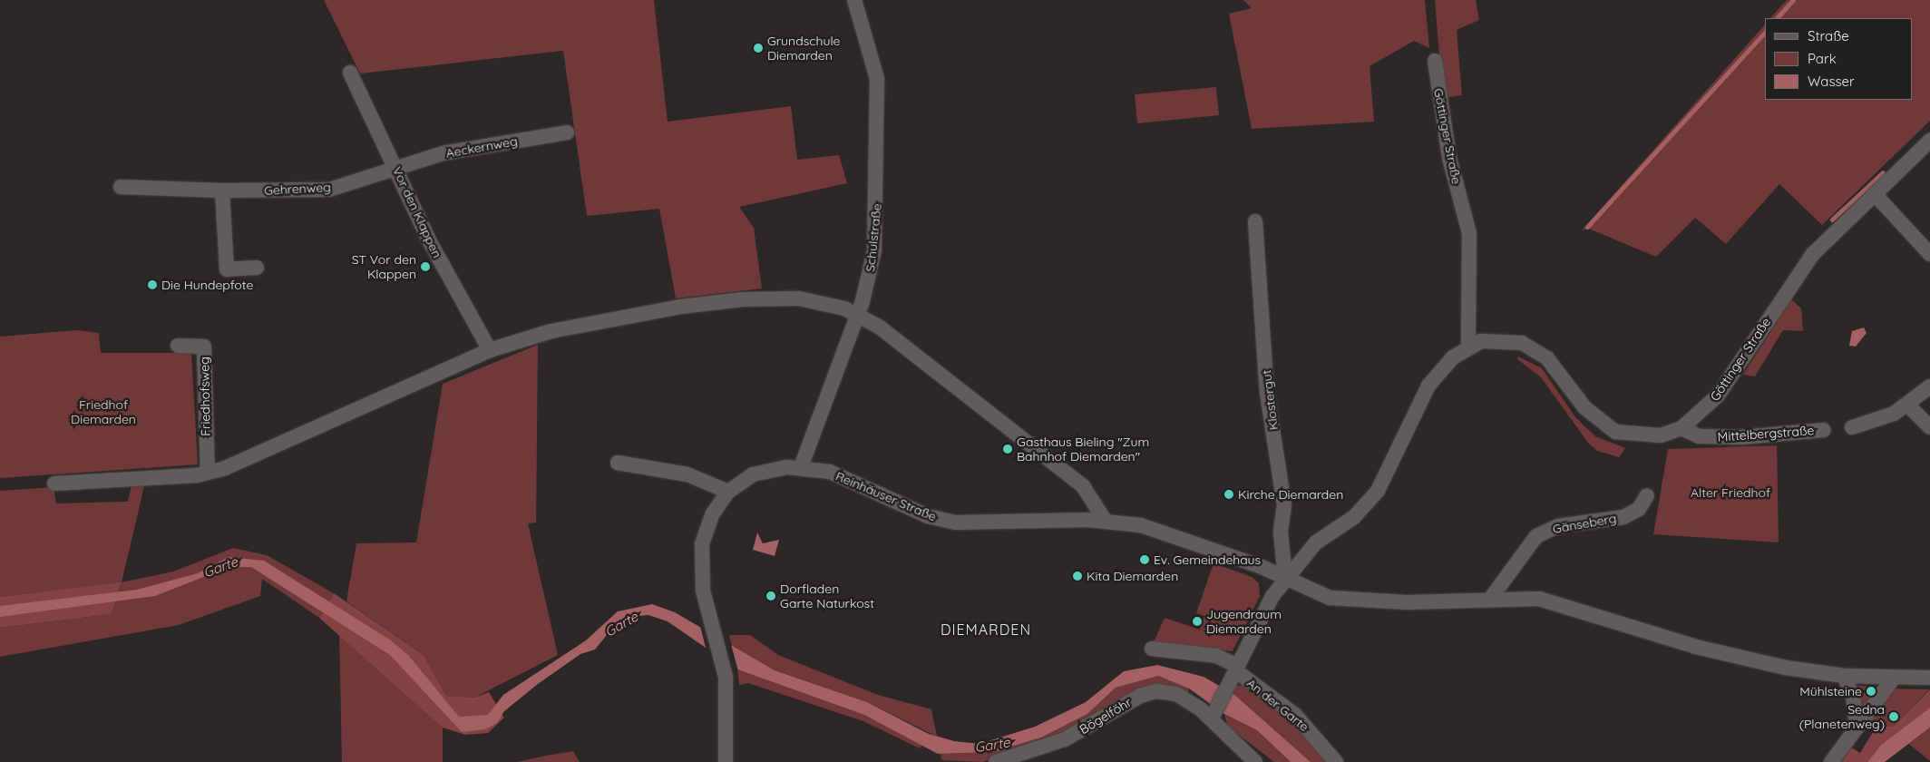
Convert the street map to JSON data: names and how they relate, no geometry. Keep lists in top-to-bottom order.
{
  "streets": {
    "street": [
      "Göttinger Straße",
      "Aeckernweg",
      "Gehrenweg",
      "Vor den Klappen",
      "Schulstraße",
      "Friedhofsweg",
      "Klostergut",
      "Mittelbergstraße",
      "Reinhäuser Straße",
      "Gänseberg",
      "An der Garte",
      "Bögelföhr"
    ]
  },
  "crossings": [
    ["Göttinger Straße", "Klostergut"],
    ["Göttinger Straße", "Mittelbergstraße"],
    ["Göttinger Straße", "Reinhäuser Straße"],
    ["Göttinger Straße", "An der Garte"],
    ["Göttinger Straße", "Bögelföhr"],
    ["Aeckernweg", "Gehrenweg"],
    ["Aeckernweg", "Vor den Klappen"],
    ["Gehrenweg", "Vor den Klappen"],
    ["Schulstraße", "Reinhäuser Straße"],
    ["Klostergut", "Reinhäuser Straße"],
    ["Reinhäuser Straße", "Gänseberg"]
  ],
  "districts": ["DIEMARDEN"],
  "water": ["Garte"],
  "parks": ["Friedhof Diemarden", "Alter Friedhof"],
  "places": [
    "Grundschule Diemarden",
    "ST Vor den Klappen",
    "Die Hundepfote",
    "Gasthaus Bieling \"Zum Bahnhof Diemarden\"",
    "Kirche Diemarden",
    "Ev. Gemeindehaus",
    "Kita Diemarden",
    "Dorfladen Garte Naturkost",
    "Jugendraum Diemarden",
    "Mühlsteine",
    "Sedna (Planetenweg)"
  ],
  "legend": ["Straße", "Park", "Wasser"]
}
